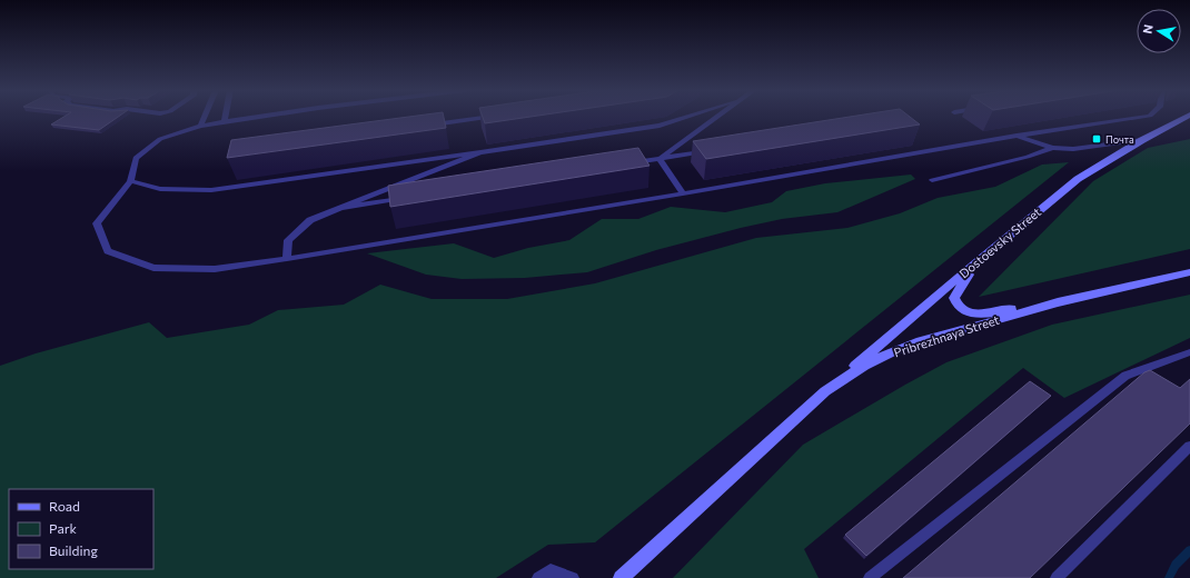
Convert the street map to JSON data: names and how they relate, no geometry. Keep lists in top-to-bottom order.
{
  "streets": {
    "main road": ["Dostoevsky Street", "Pribrezhnaya Street"]
  },
  "crossings": [
    ["Dostoevsky Street", "Pribrezhnaya Street"]
  ],
  "places": {
    "transit": ["Почта"]
  },
  "legend": ["Road", "Park", "Building"],
  "north": "left"
}
